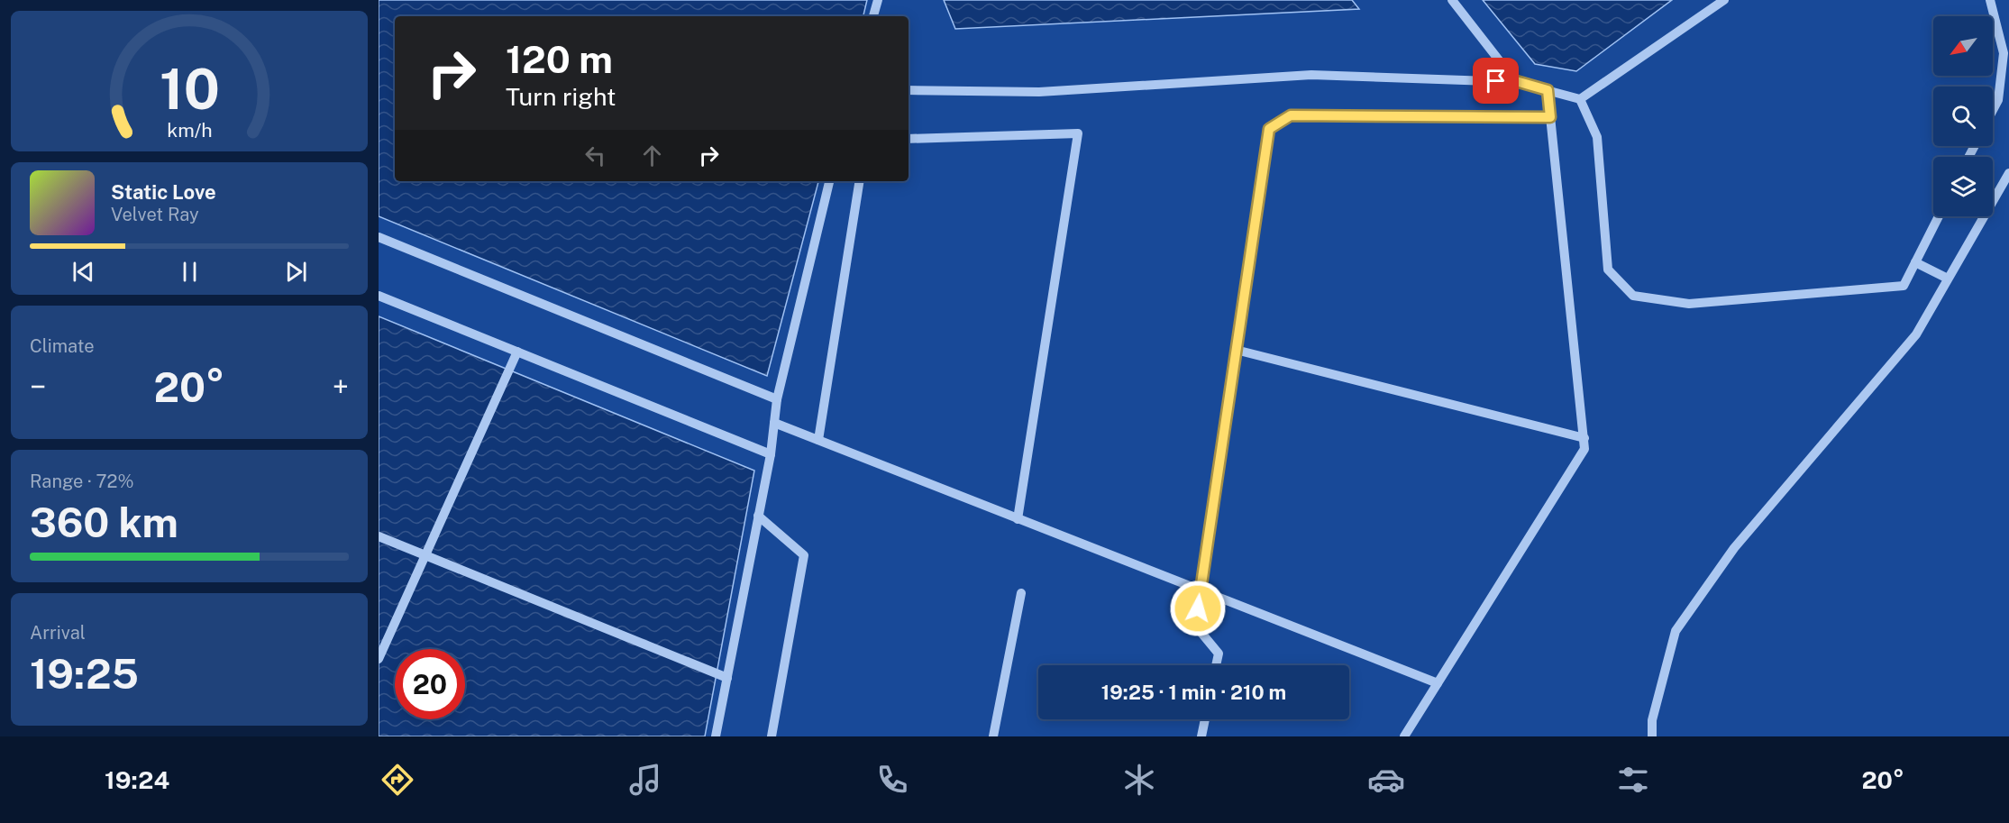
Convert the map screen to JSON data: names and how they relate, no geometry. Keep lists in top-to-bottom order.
{
  "north": "bottom left",
  "page": {
    "turn": ["120 m", "Turn right"],
    "song": ["Static Love", "Velvet Ray"],
    "tile": [
      "Climate",
      ["Range · 72%", "360 km"],
      ["Arrival", "19:25"]
    ],
    "heat": ["−", "20°", "+"],
    "limit": "20",
    "trip": "19:25 · 1 min · 210 m",
    "tabs": ["19:24", "20°"],
    "gauge": ["10", "km/h"]
  }
}
